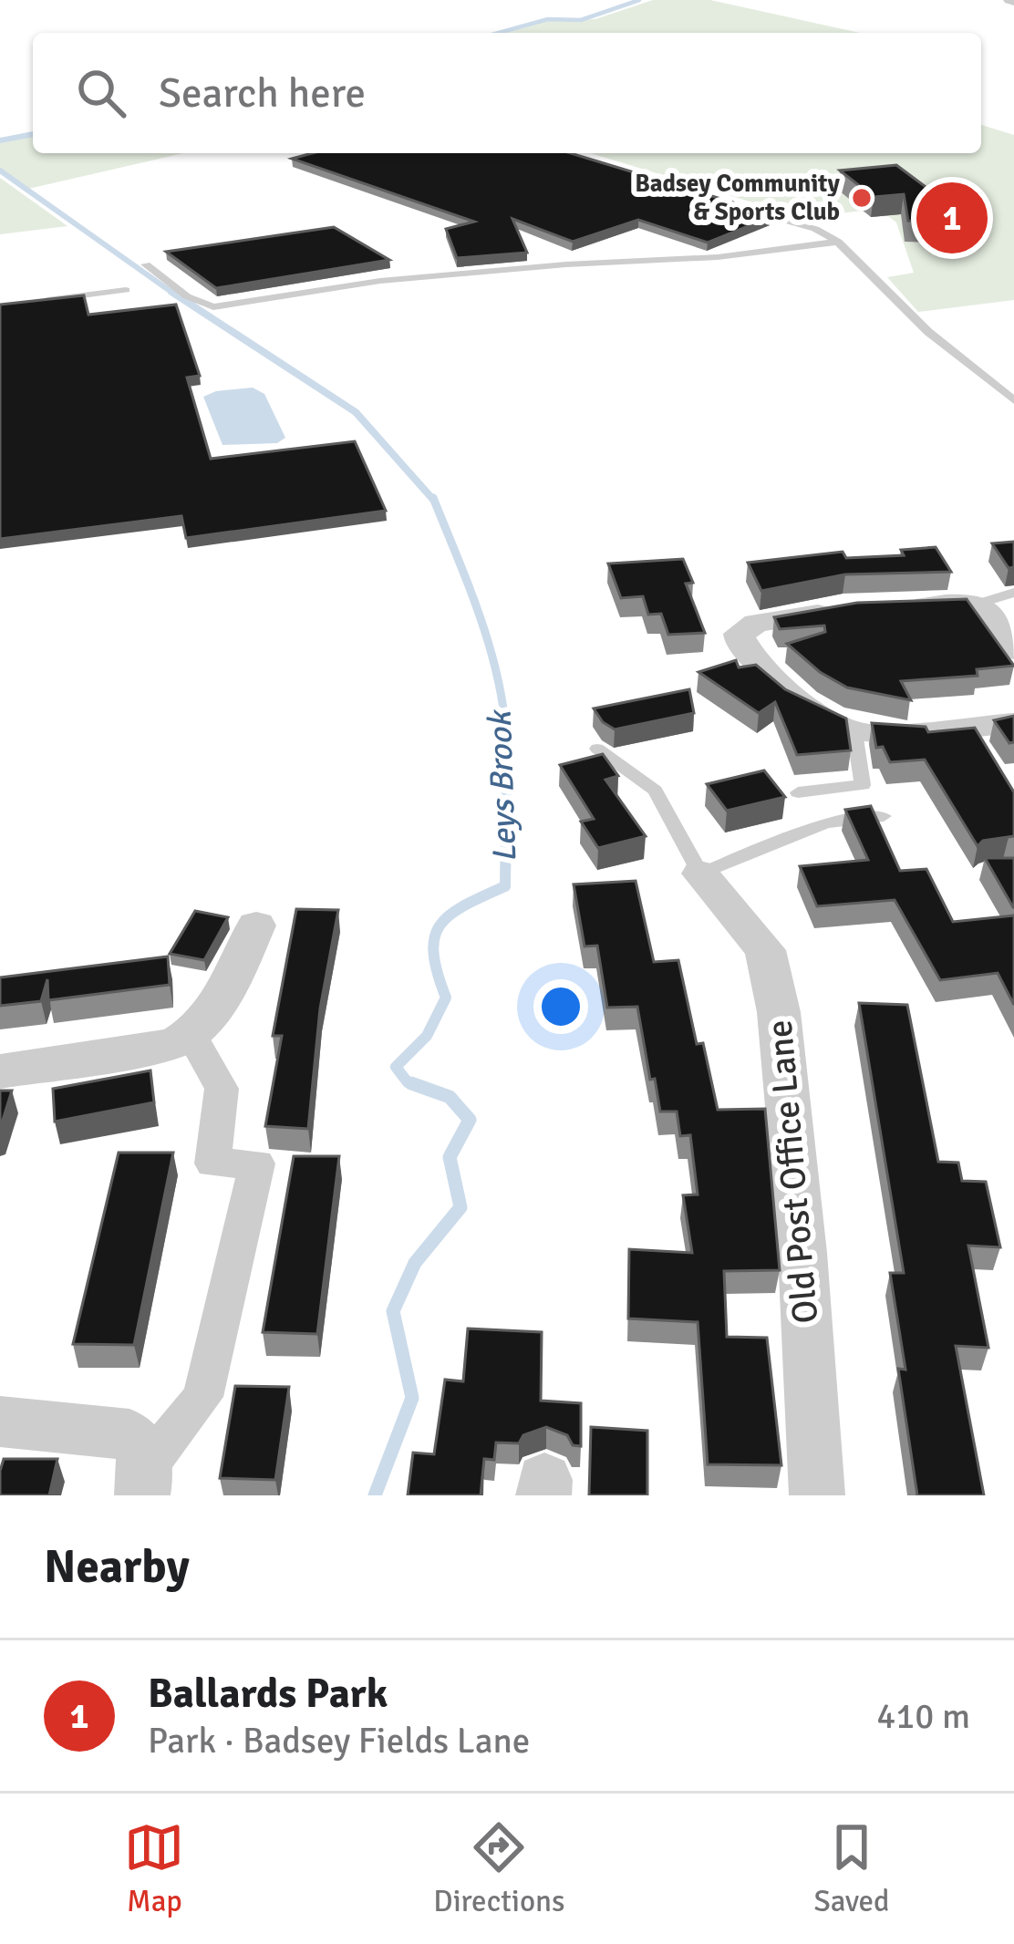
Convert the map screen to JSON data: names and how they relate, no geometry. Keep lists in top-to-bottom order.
{
  "streets": {
    "street": ["Old Post Office Lane"]
  },
  "water": ["Leys Brook"],
  "places": ["Badsey Community & Sports Club"],
  "page": {
    "search": "Search here",
    "pins": "1",
    "heading": "Nearby",
    "list": [
      {
        "mark": "1",
        "name": "Ballards Park",
        "note": "Park · Badsey Fields Lane",
        "value": "410 m"
      }
    ],
    "nav": ["Map", "Directions", "Saved"]
  }
}
